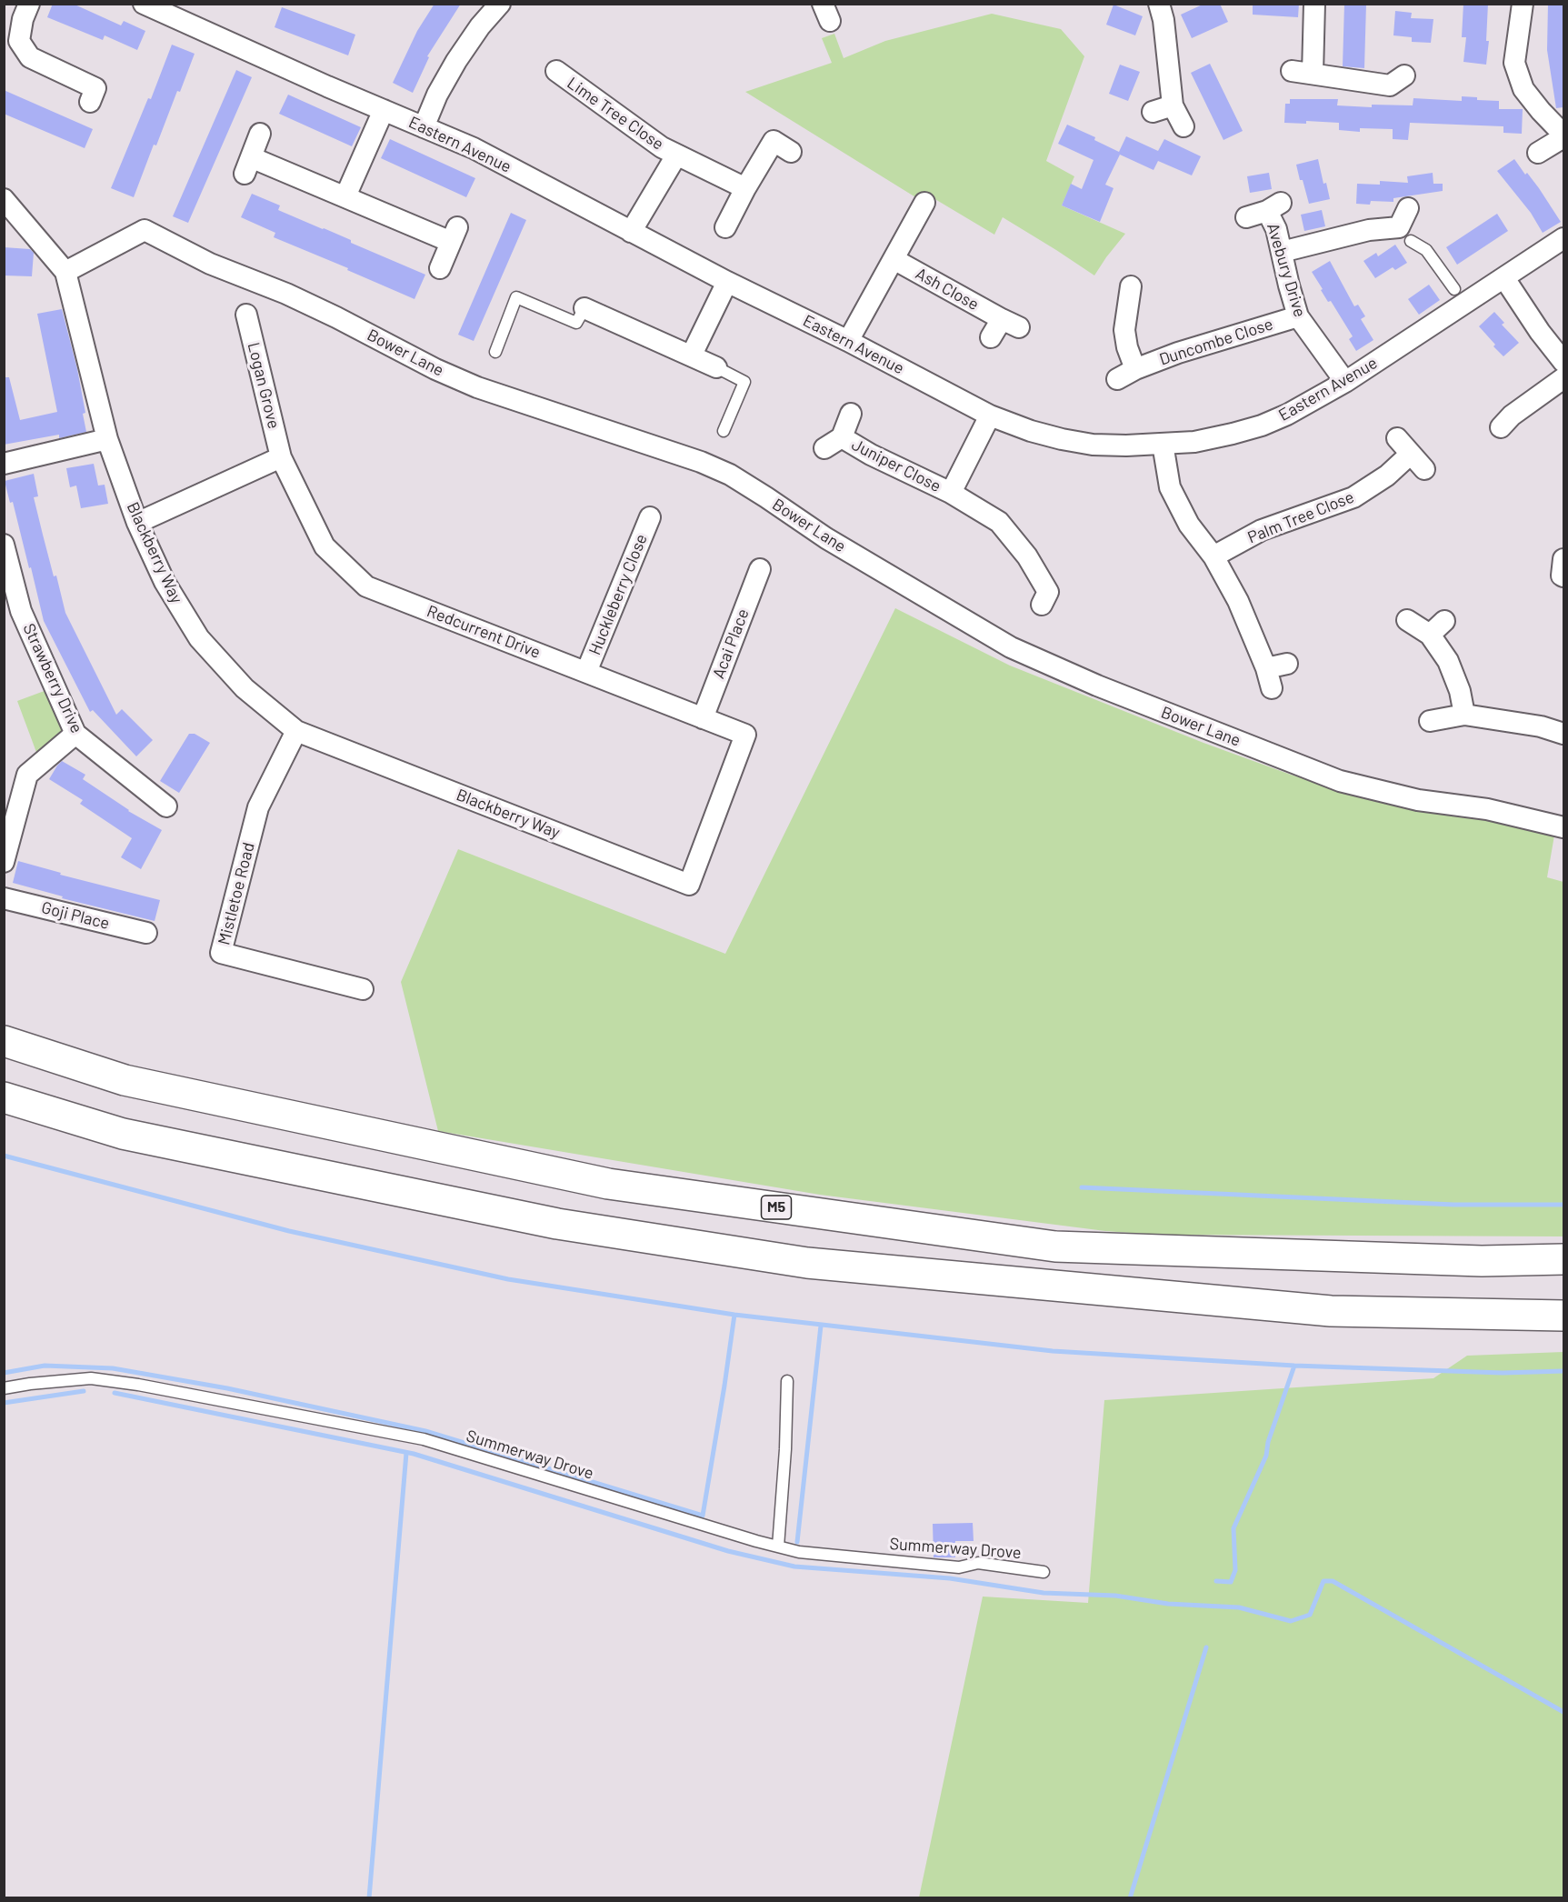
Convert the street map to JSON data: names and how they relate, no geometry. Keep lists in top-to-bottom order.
{
  "streets": {
    "highway": ["M5"],
    "street": [
      "Lime Tree Close",
      "Eastern Avenue",
      "Avebury Drive",
      "Ash Close",
      "Duncombe Close",
      "Bower Lane",
      "Logan Grove",
      "Juniper Close",
      "Palm Tree Close",
      "Blackberry Way",
      "Huckleberry Close",
      "Redcurrent Drive",
      "Acai Place",
      "Strawberry Drive",
      "Mistletoe Road",
      "Goji Place"
    ],
    "lane": ["Summerway Drove"]
  },
  "crossings": [
    ["Lime Tree Close", "Eastern Avenue"],
    ["Eastern Avenue", "Avebury Drive"],
    ["Eastern Avenue", "Juniper Close"],
    ["Avebury Drive", "Duncombe Close"],
    ["Bower Lane", "Blackberry Way"],
    ["Logan Grove", "Redcurrent Drive"],
    ["Blackberry Way", "Redcurrent Drive"],
    ["Blackberry Way", "Mistletoe Road"],
    ["Huckleberry Close", "Redcurrent Drive"],
    ["Redcurrent Drive", "Acai Place"]
  ]
}
